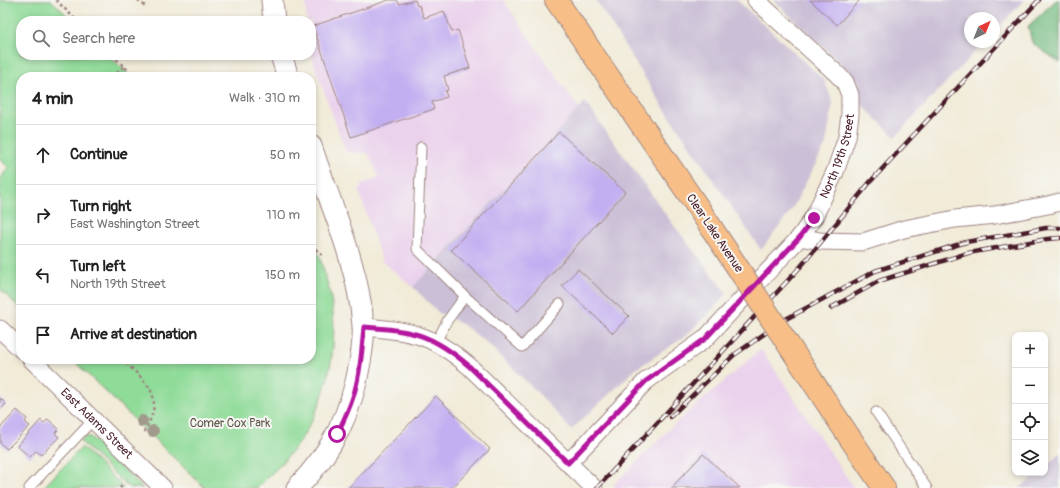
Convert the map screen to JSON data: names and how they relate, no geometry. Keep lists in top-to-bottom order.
{
  "streets": {
    "main road": ["Clear Lake Avenue"],
    "street": ["North 19th Street", "East Adams Street"]
  },
  "parks": ["Comer Cox Park"],
  "north": "top right",
  "page": {
    "search": "Search here",
    "heading": ["4 min", "Walk · 310 m"],
    "list": [
      ["Continue", "50 m"],
      ["Turn right", "East Washington Street", "110 m"],
      ["Turn left", "North 19th Street", "150 m"],
      "Arrive at destination"
    ],
    "map_buttons": ["+", "−"]
  }
}
